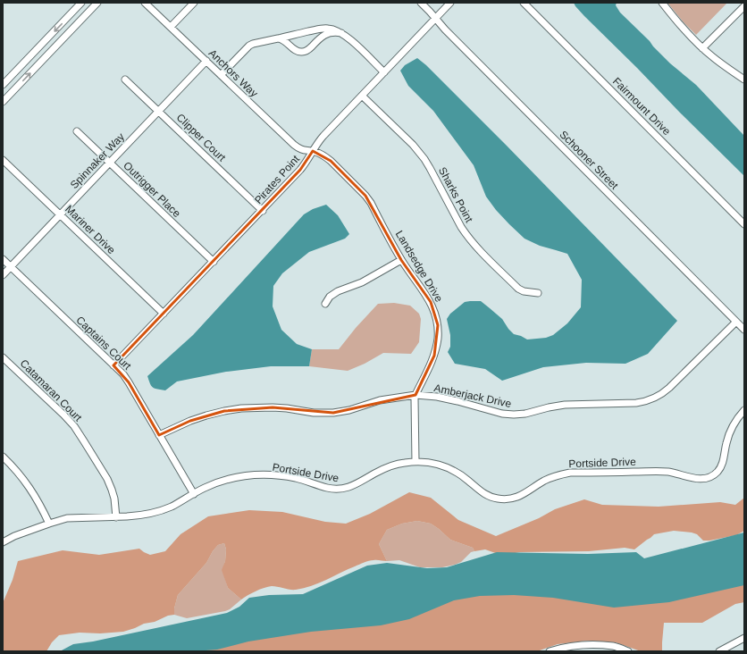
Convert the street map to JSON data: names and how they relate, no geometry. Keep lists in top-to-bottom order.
{
  "streets": {
    "street": [
      "Anchors Way",
      "Fairmount Drive",
      "Clipper Court",
      "Schooner Street",
      "Spinnaker Way",
      "Pirates Point",
      "Outrigger Place",
      "Sharks Point",
      "Mariner Drive",
      "Landsedge Drive",
      "Captains Court",
      "Catamaran Court",
      "Amberjack Drive",
      "Portside Drive"
    ]
  },
  "crossings": [
    ["Anchors Way", "Spinnaker Way"],
    ["Anchors Way", "Pirates Point"],
    ["Anchors Way", "Landsedge Drive"],
    ["Clipper Court", "Spinnaker Way"],
    ["Clipper Court", "Pirates Point"],
    ["Schooner Street", "Pirates Point"],
    ["Schooner Street", "Amberjack Drive"],
    ["Spinnaker Way", "Outrigger Place"],
    ["Spinnaker Way", "Mariner Drive"],
    ["Spinnaker Way", "Captains Court"],
    ["Pirates Point", "Outrigger Place"],
    ["Pirates Point", "Sharks Point"],
    ["Pirates Point", "Mariner Drive"],
    ["Pirates Point", "Landsedge Drive"],
    ["Pirates Point", "Captains Court"],
    ["Landsedge Drive", "Amberjack Drive"],
    ["Landsedge Drive", "Portside Drive"],
    ["Captains Court", "Amberjack Drive"],
    ["Captains Court", "Portside Drive"],
    ["Catamaran Court", "Portside Drive"]
  ]
}
